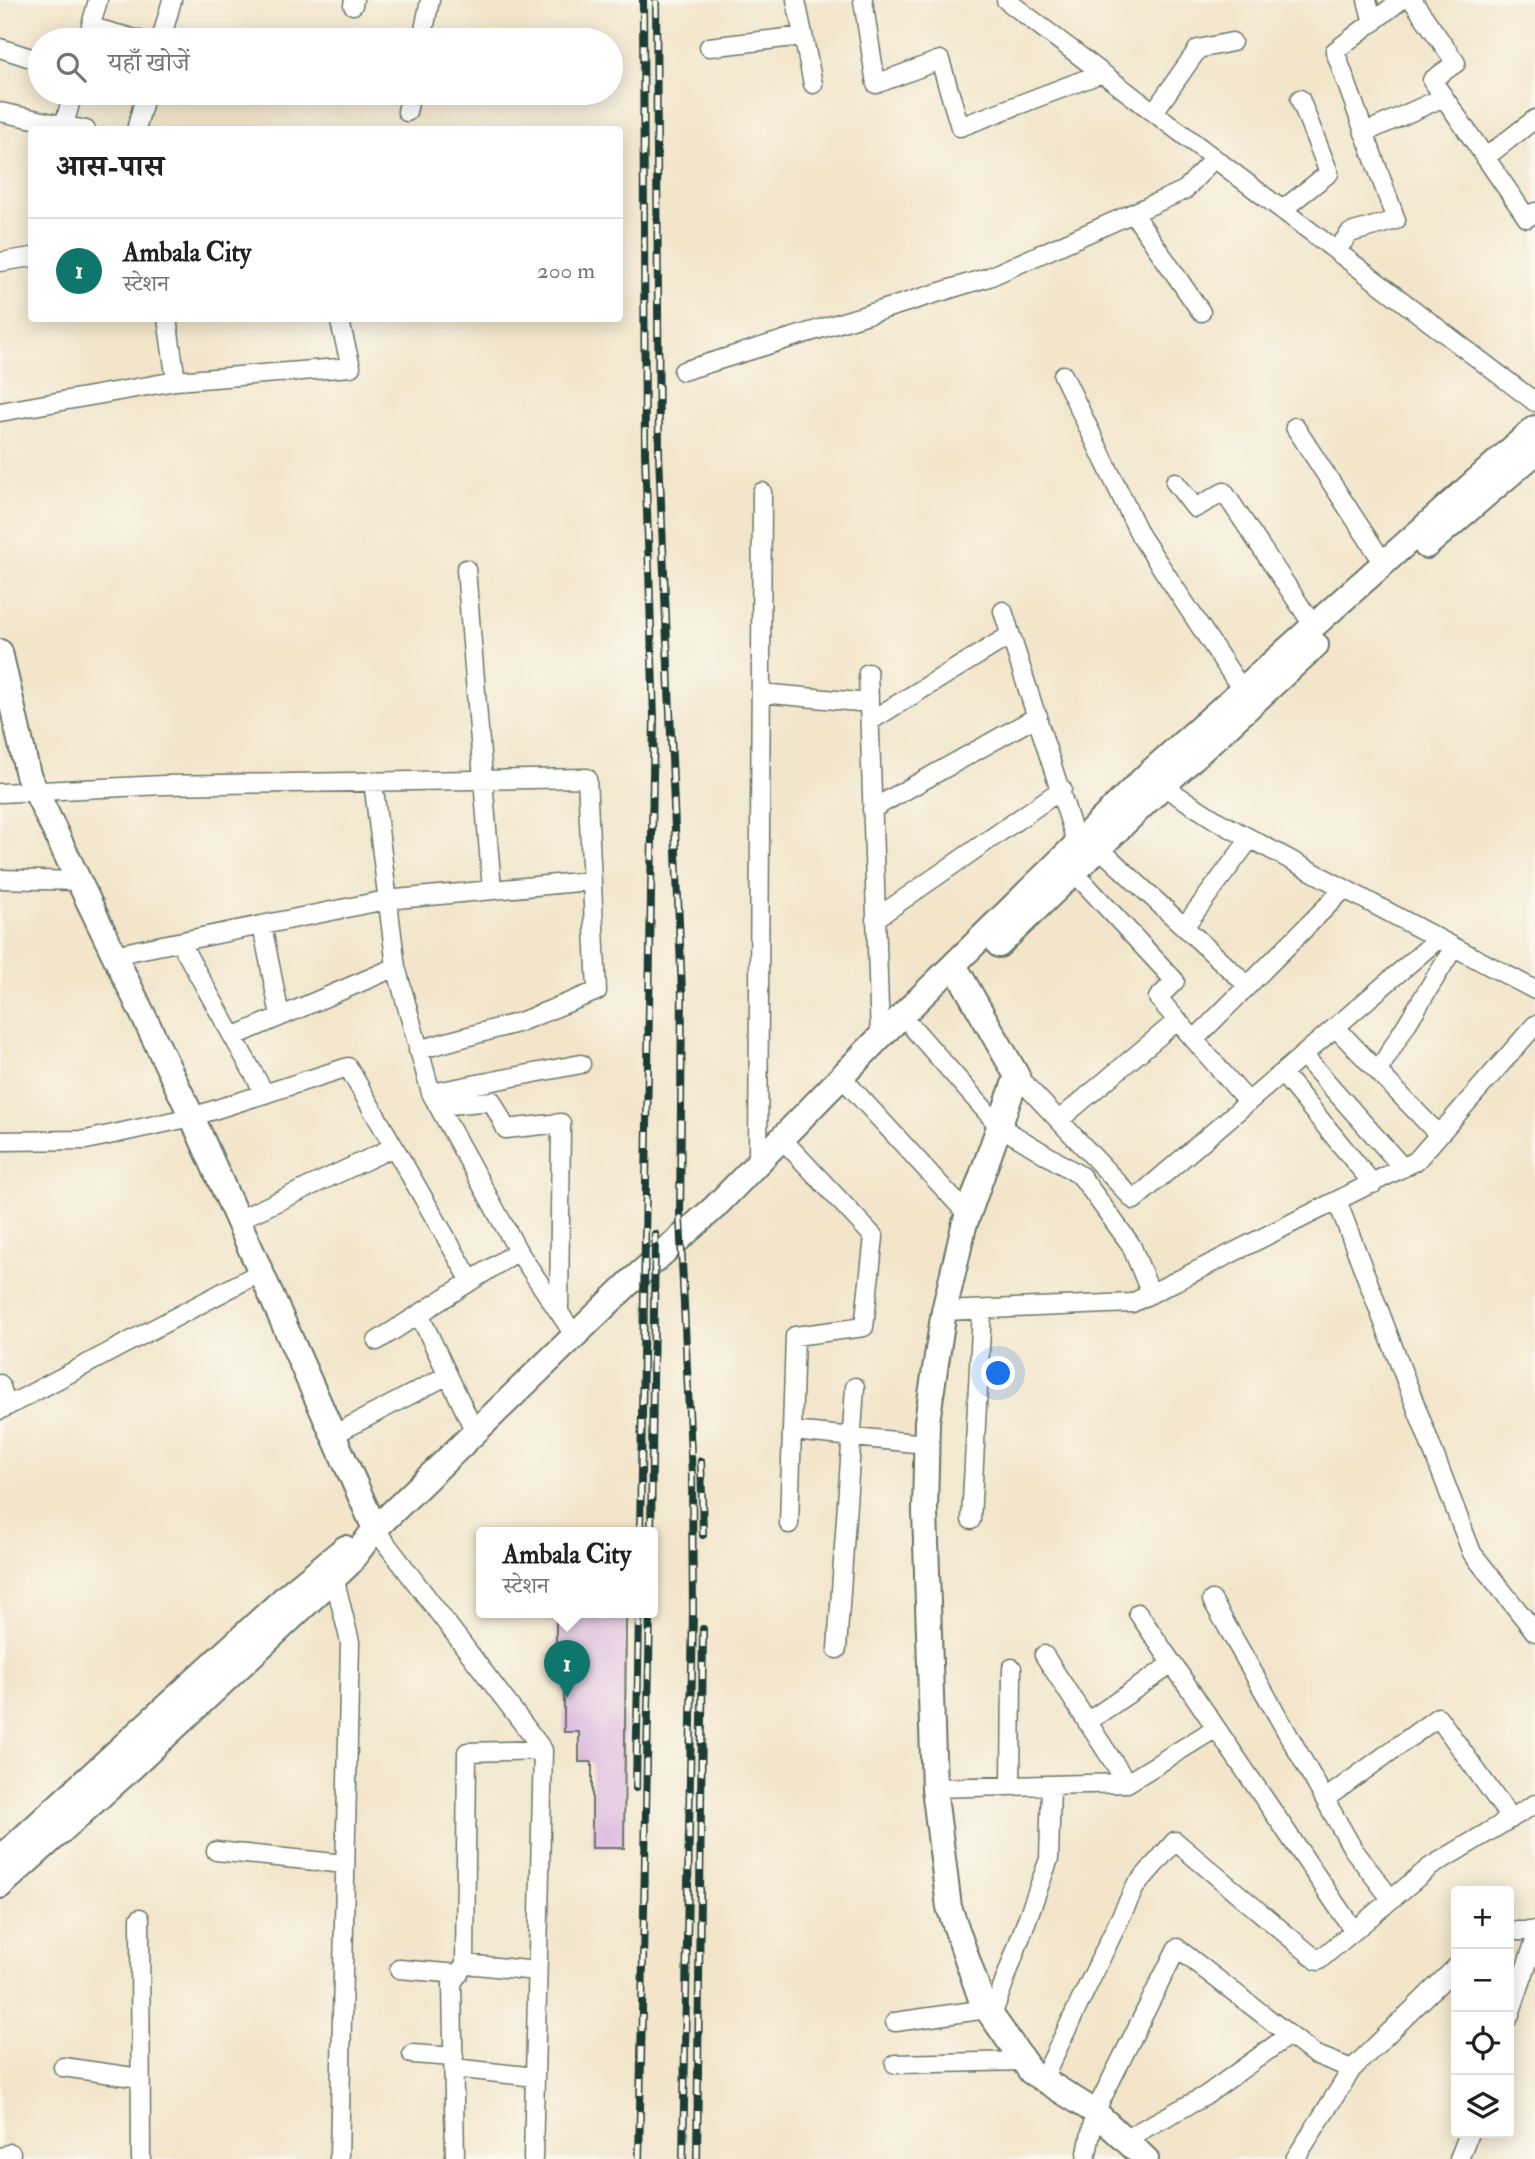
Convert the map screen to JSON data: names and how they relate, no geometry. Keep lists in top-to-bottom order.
{
  "page": {
    "search": "यहाँ खोजें",
    "heading": "आस-पास",
    "list": [
      {
        "mark": "1",
        "name": "Ambala City",
        "note": "स्टेशन",
        "value": "200 m"
      }
    ],
    "popup": ["Ambala City", "स्टेशन"],
    "pins": "1",
    "map_buttons": ["+", "−"]
  }
}
